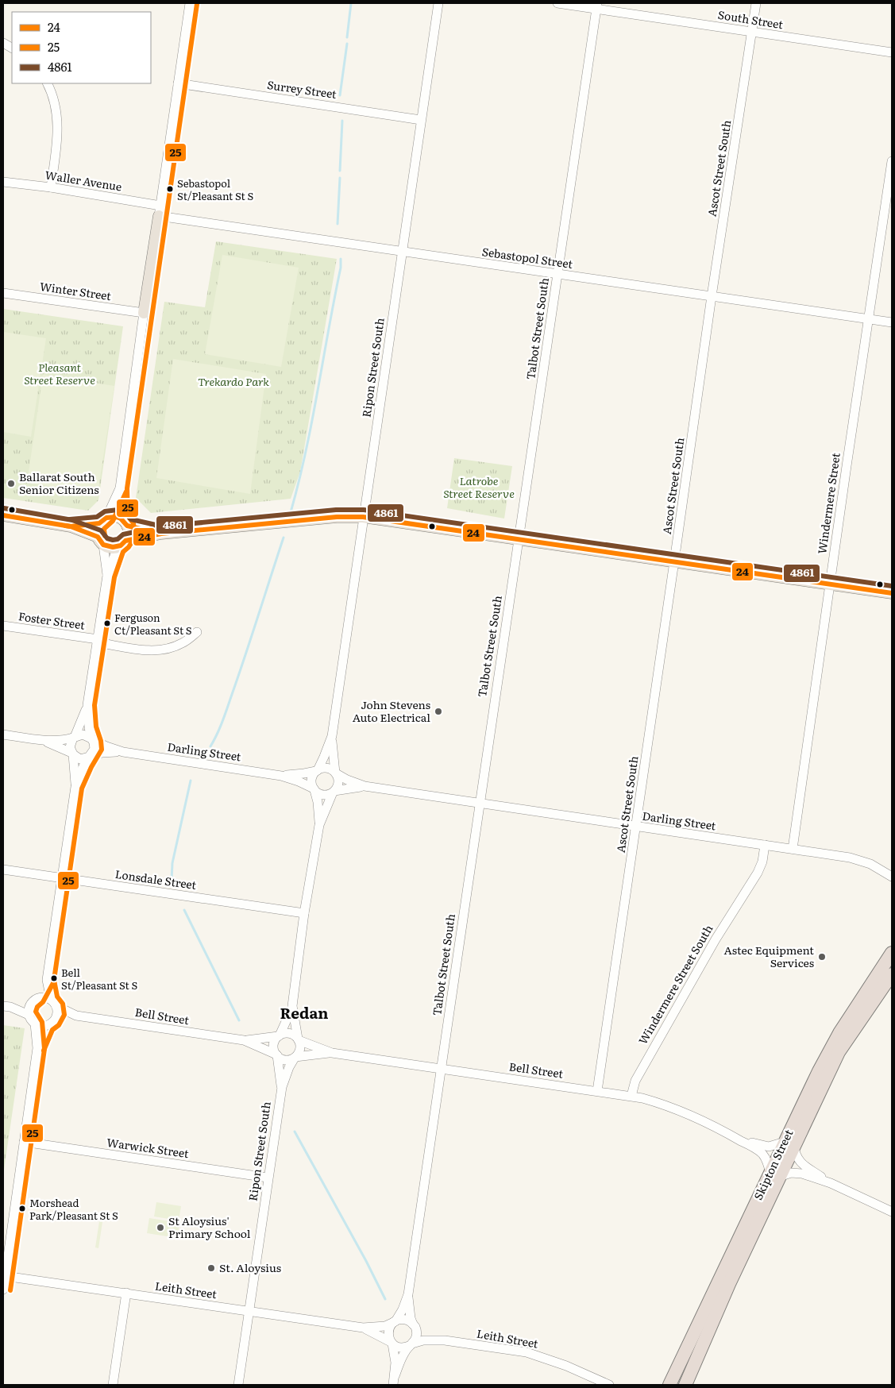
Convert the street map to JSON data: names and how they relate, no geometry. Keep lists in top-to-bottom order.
{
  "streets": {
    "highway": ["Skipton Street"],
    "street": [
      "South Street",
      "Surrey Street",
      "Ascot Street South",
      "Waller Avenue",
      "Sebastopol Street",
      "Winter Street",
      "Talbot Street South",
      "Ripon Street South",
      "Windermere Street",
      "Foster Street",
      "Darling Street",
      "Lonsdale Street",
      "Windermere Street South",
      "Bell Street",
      "Warwick Street",
      "Leith Street"
    ]
  },
  "crossings": [
    ["South Street", "Ascot Street South"],
    ["South Street", "Talbot Street South"],
    ["Surrey Street", "Ripon Street South"],
    ["Ascot Street South", "Sebastopol Street"],
    ["Ascot Street South", "Darling Street"],
    ["Ascot Street South", "Bell Street"],
    ["Waller Avenue", "Sebastopol Street"],
    ["Sebastopol Street", "Talbot Street South"],
    ["Sebastopol Street", "Ripon Street South"],
    ["Sebastopol Street", "Windermere Street"],
    ["Talbot Street South", "Darling Street"],
    ["Talbot Street South", "Bell Street"],
    ["Talbot Street South", "Leith Street"],
    ["Ripon Street South", "Darling Street"],
    ["Ripon Street South", "Bell Street"],
    ["Ripon Street South", "Warwick Street"],
    ["Ripon Street South", "Leith Street"],
    ["Windermere Street", "Darling Street"],
    ["Darling Street", "Windermere Street South"],
    ["Windermere Street South", "Bell Street"],
    ["Bell Street", "Skipton Street"]
  ],
  "districts": ["Redan"],
  "parks": ["Pleasant Street Reserve", "Trekardo Park", "Latrobe Street Reserve"],
  "places": [
    "Sebastopol St/Pleasant St S",
    "Ballarat South Senior Citizens",
    "Ferguson Ct/Pleasant St S",
    "John Stevens Auto Electrical",
    "Astec Equipment Services",
    "Bell St/Pleasant St S",
    "Morshead Park/Pleasant St S",
    "St Aloysius' Primary School",
    "St. Aloysius"
  ],
  "lines": ["transit line 25", "transit line 4861", "transit line 24"],
  "legend": ["24", "25", "4861"]
}
